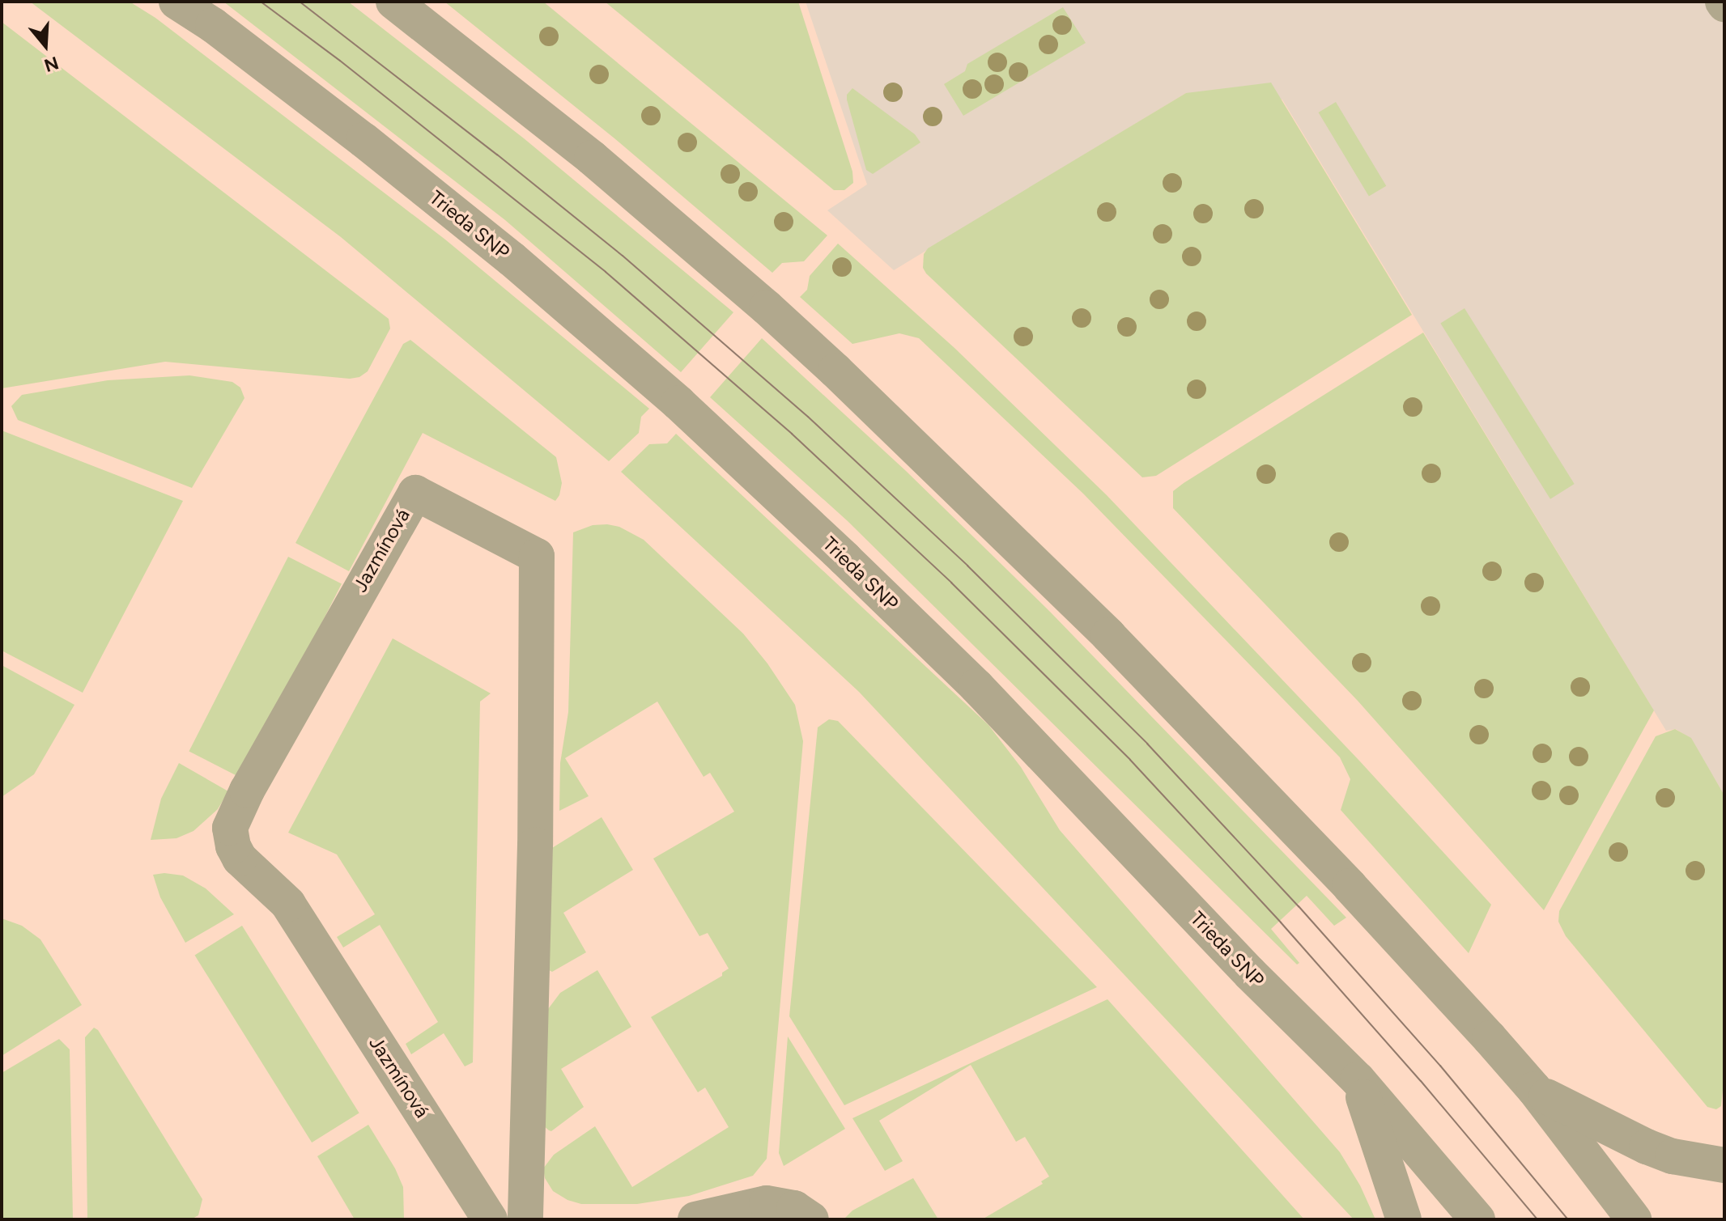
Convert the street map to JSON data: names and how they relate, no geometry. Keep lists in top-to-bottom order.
{
  "streets": {
    "street": ["Trieda SNP", "Jazmínová"]
  },
  "north": "bottom"
}
